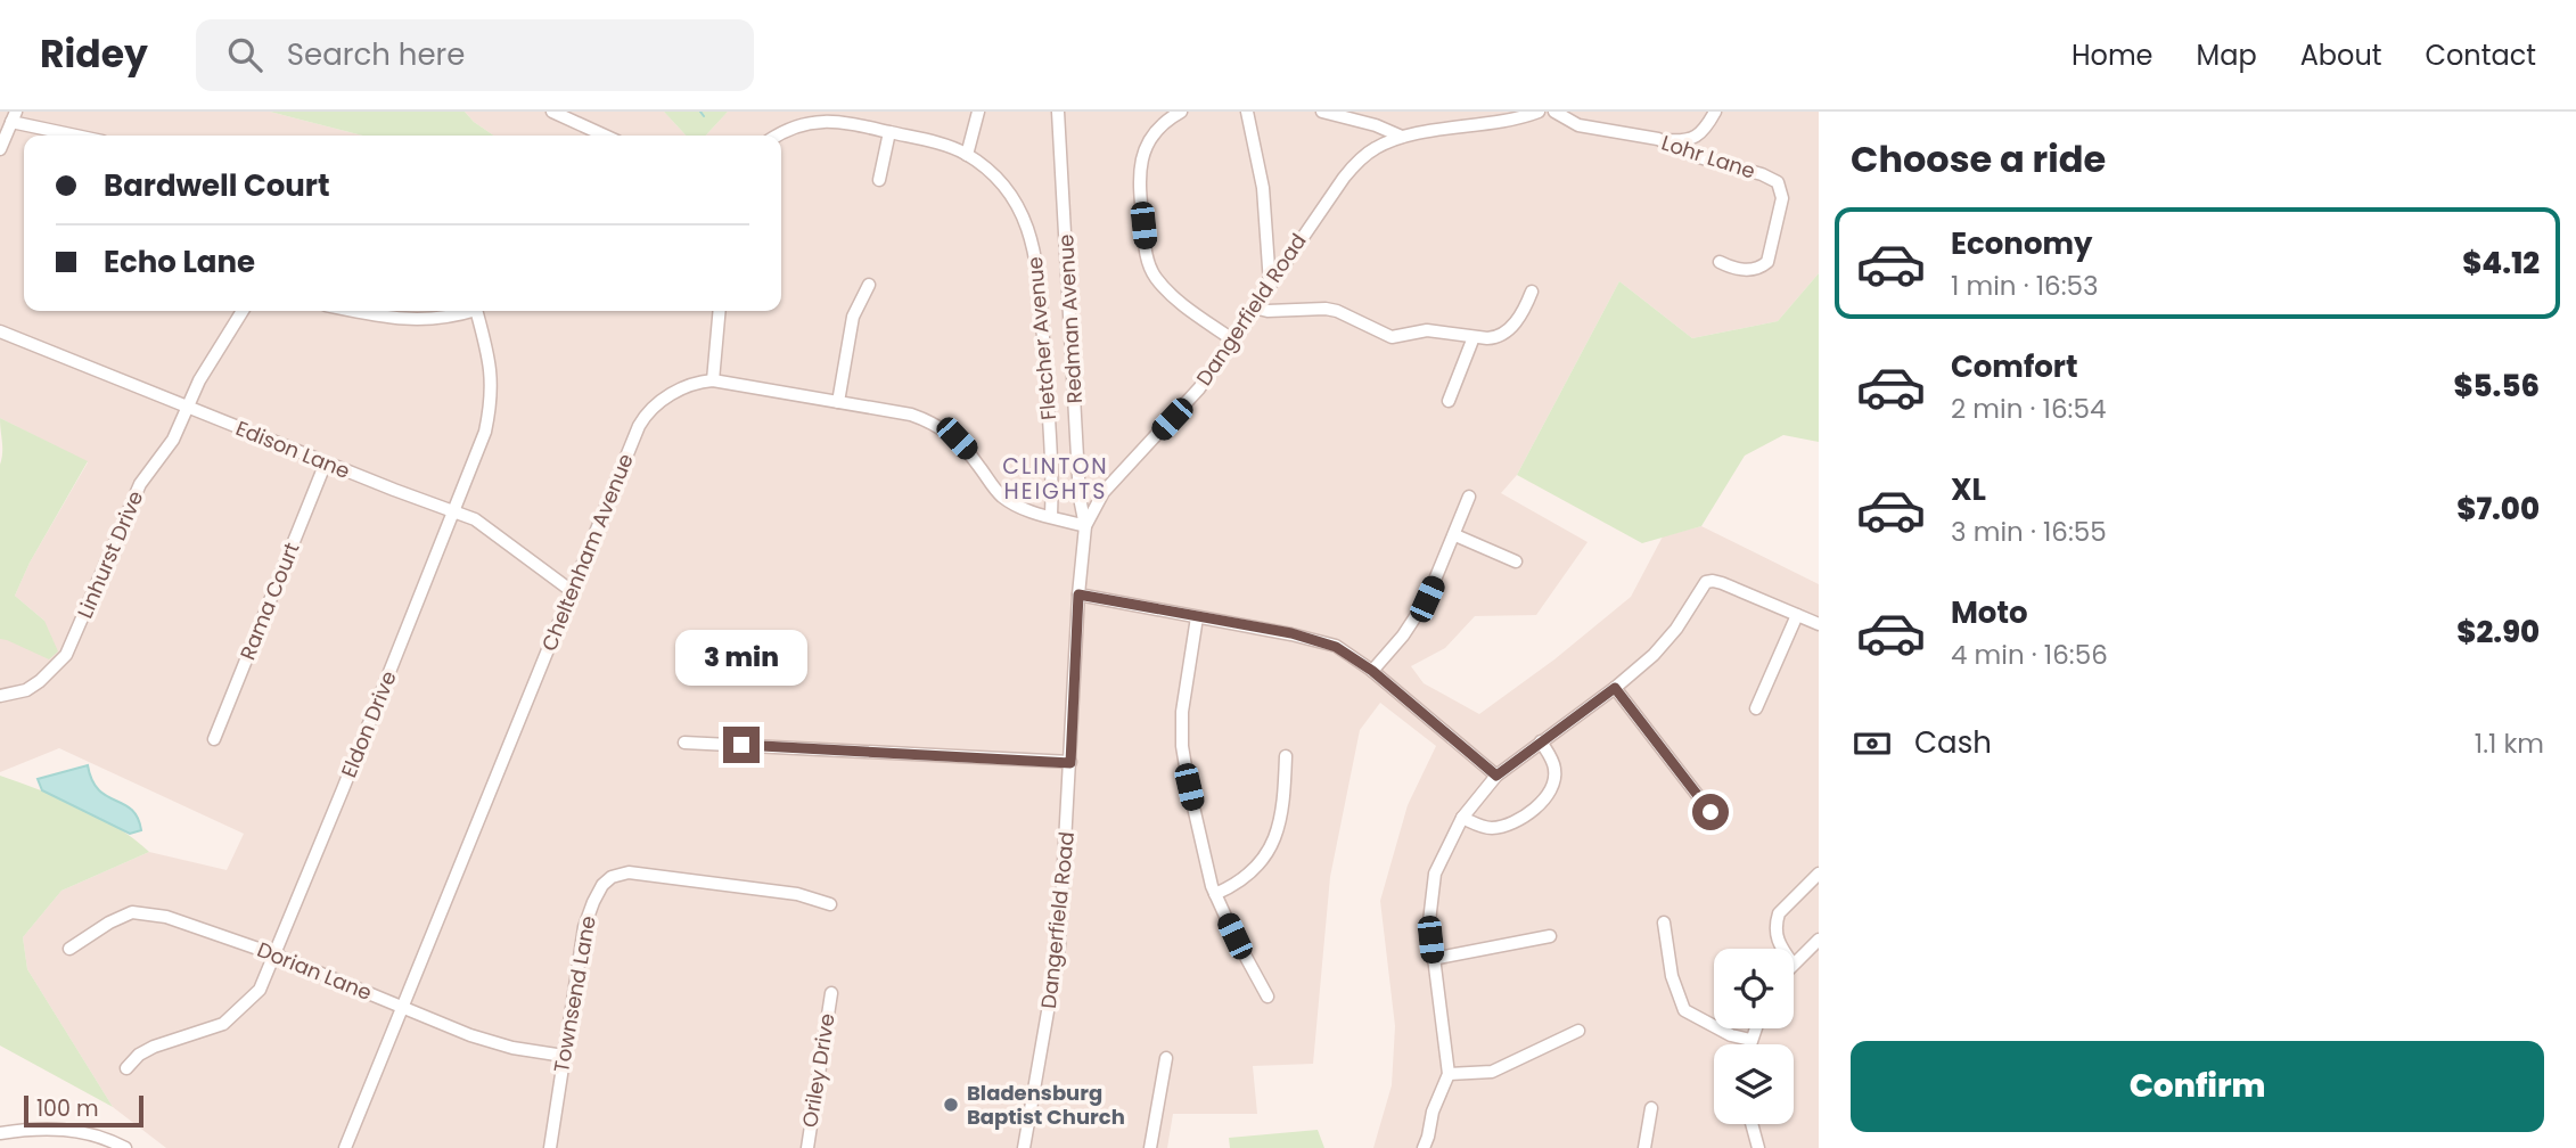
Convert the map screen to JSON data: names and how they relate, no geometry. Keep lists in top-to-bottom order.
{
  "streets": {
    "street": [
      "Lohr Lane",
      "Dangerfield Road",
      "Redman Avenue",
      "Fletcher Avenue",
      "Edison Lane",
      "Cheltenham Avenue",
      "Linhurst Drive",
      "Rama Court",
      "Eldon Drive",
      "Dorian Lane",
      "Townsend Lane",
      "Oriley Drive"
    ]
  },
  "crossings": [
    ["Dangerfield Road", "Redman Avenue"],
    ["Dangerfield Road", "Cheltenham Avenue"],
    ["Redman Avenue", "Cheltenham Avenue"],
    ["Fletcher Avenue", "Cheltenham Avenue"],
    ["Edison Lane", "Cheltenham Avenue"],
    ["Edison Lane", "Linhurst Drive"],
    ["Edison Lane", "Rama Court"],
    ["Edison Lane", "Eldon Drive"],
    ["Cheltenham Avenue", "Dorian Lane"],
    ["Eldon Drive", "Dorian Lane"],
    ["Dorian Lane", "Townsend Lane"]
  ],
  "districts": ["CLINTON HEIGHTS"],
  "places": ["Bladensburg Baptist Church"],
  "scale_bar": "100 m",
  "page": {
    "header": "Ridey",
    "search": "Search here",
    "nav": [
      "Home",
      "Map",
      "About",
      "Contact"
    ],
    "heading": "Choose a ride",
    "banner": ["Bardwell Court", "Echo Lane"],
    "list": [
      {
        "name": "Economy",
        "note": "1 min · 16:53",
        "value": "$4.12"
      },
      {
        "name": "Comfort",
        "note": "2 min · 16:54",
        "value": "$5.56"
      },
      {
        "name": "XL",
        "note": "3 min · 16:55",
        "value": "$7.00"
      },
      {
        "name": "Moto",
        "note": "4 min · 16:56",
        "value": "$2.90"
      }
    ],
    "bubble": "3 min",
    "pay": ["Cash", "1.1 km"],
    "buttons": "Confirm",
    "scale": "100 m"
  }
}
